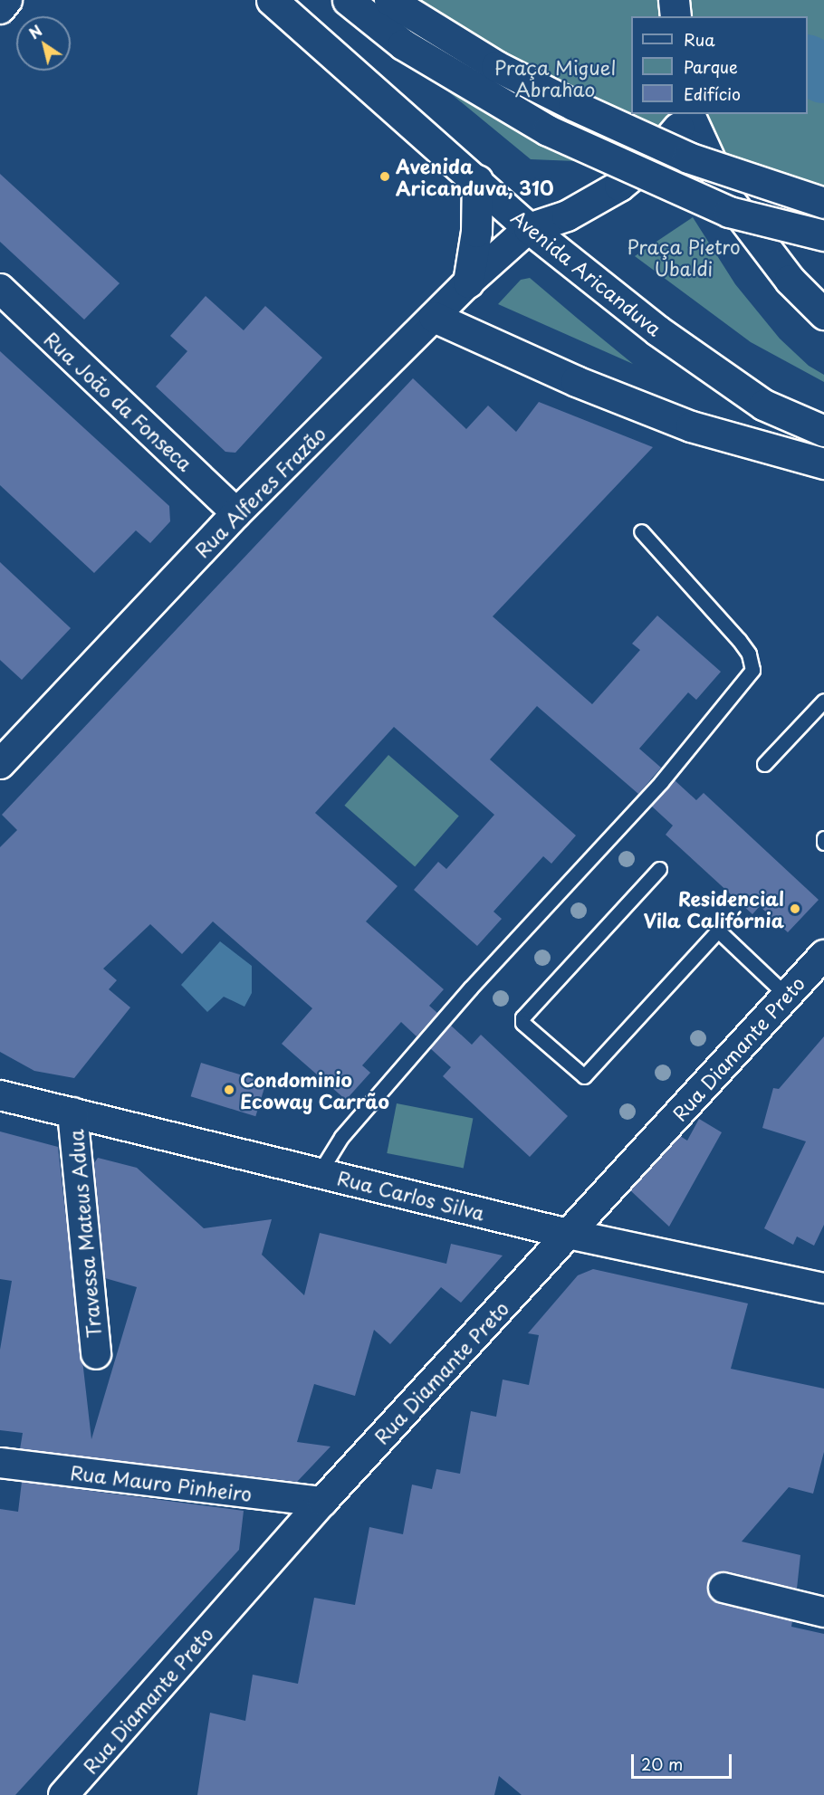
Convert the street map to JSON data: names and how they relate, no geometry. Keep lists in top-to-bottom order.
{
  "streets": {
    "main road": ["Avenida Aricanduva"],
    "street": [
      "Rua João da Fonseca",
      "Rua Alferes Frazão",
      "Rua Diamante Preto",
      "Rua Carlos Silva",
      "Travessa Mateus Adua",
      "Rua Mauro Pinheiro"
    ]
  },
  "crossings": [
    ["Avenida Aricanduva", "Rua Alferes Frazão"],
    ["Rua João da Fonseca", "Rua Alferes Frazão"],
    ["Rua Diamante Preto", "Rua Carlos Silva"],
    ["Rua Diamante Preto", "Rua Mauro Pinheiro"],
    ["Rua Carlos Silva", "Travessa Mateus Adua"]
  ],
  "parks": ["Praça Miguel Abrahao", "Praça Pietro Ubaldi"],
  "places": ["Avenida Aricanduva, 310", "Residencial Vila Califórnia", "Condominio Ecoway Carrão"],
  "legend": ["Rua", "Parque", "Edifício"],
  "scale_bar": "20 m",
  "north": "top left"
}
